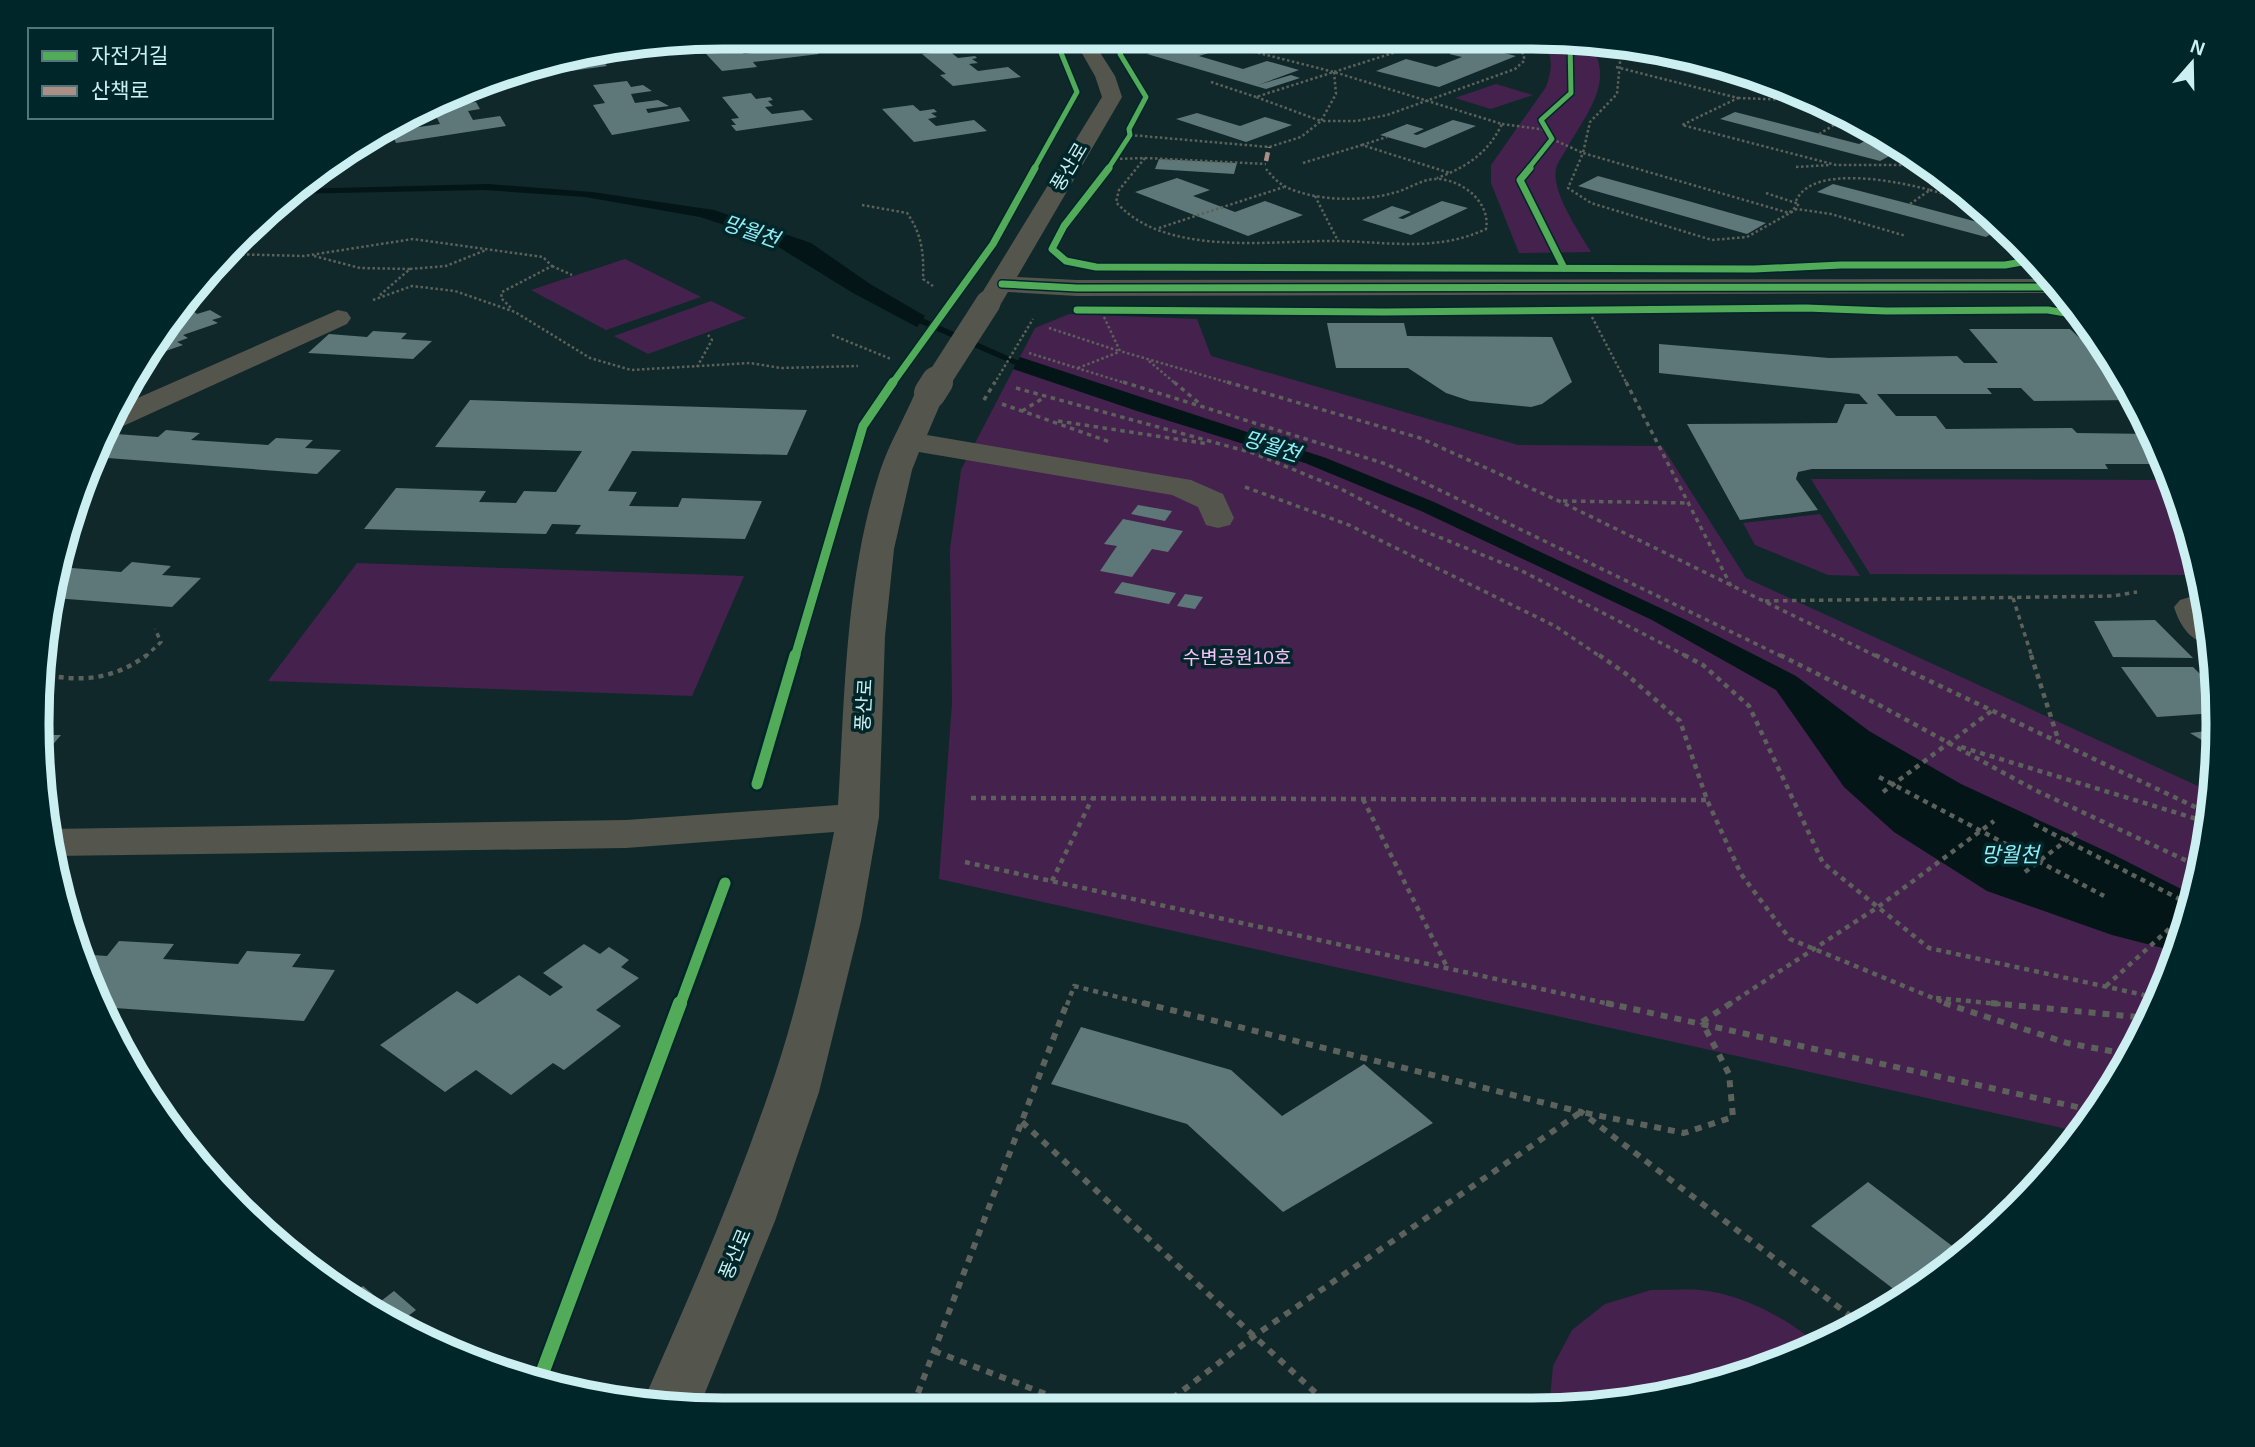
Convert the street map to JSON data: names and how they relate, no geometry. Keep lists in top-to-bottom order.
{
  "streets": {
    "street": ["풍산로"]
  },
  "water": ["망월천"],
  "parks": ["수변공원10호"],
  "legend": ["자전거길", "산책로"],
  "north": "top"
}
